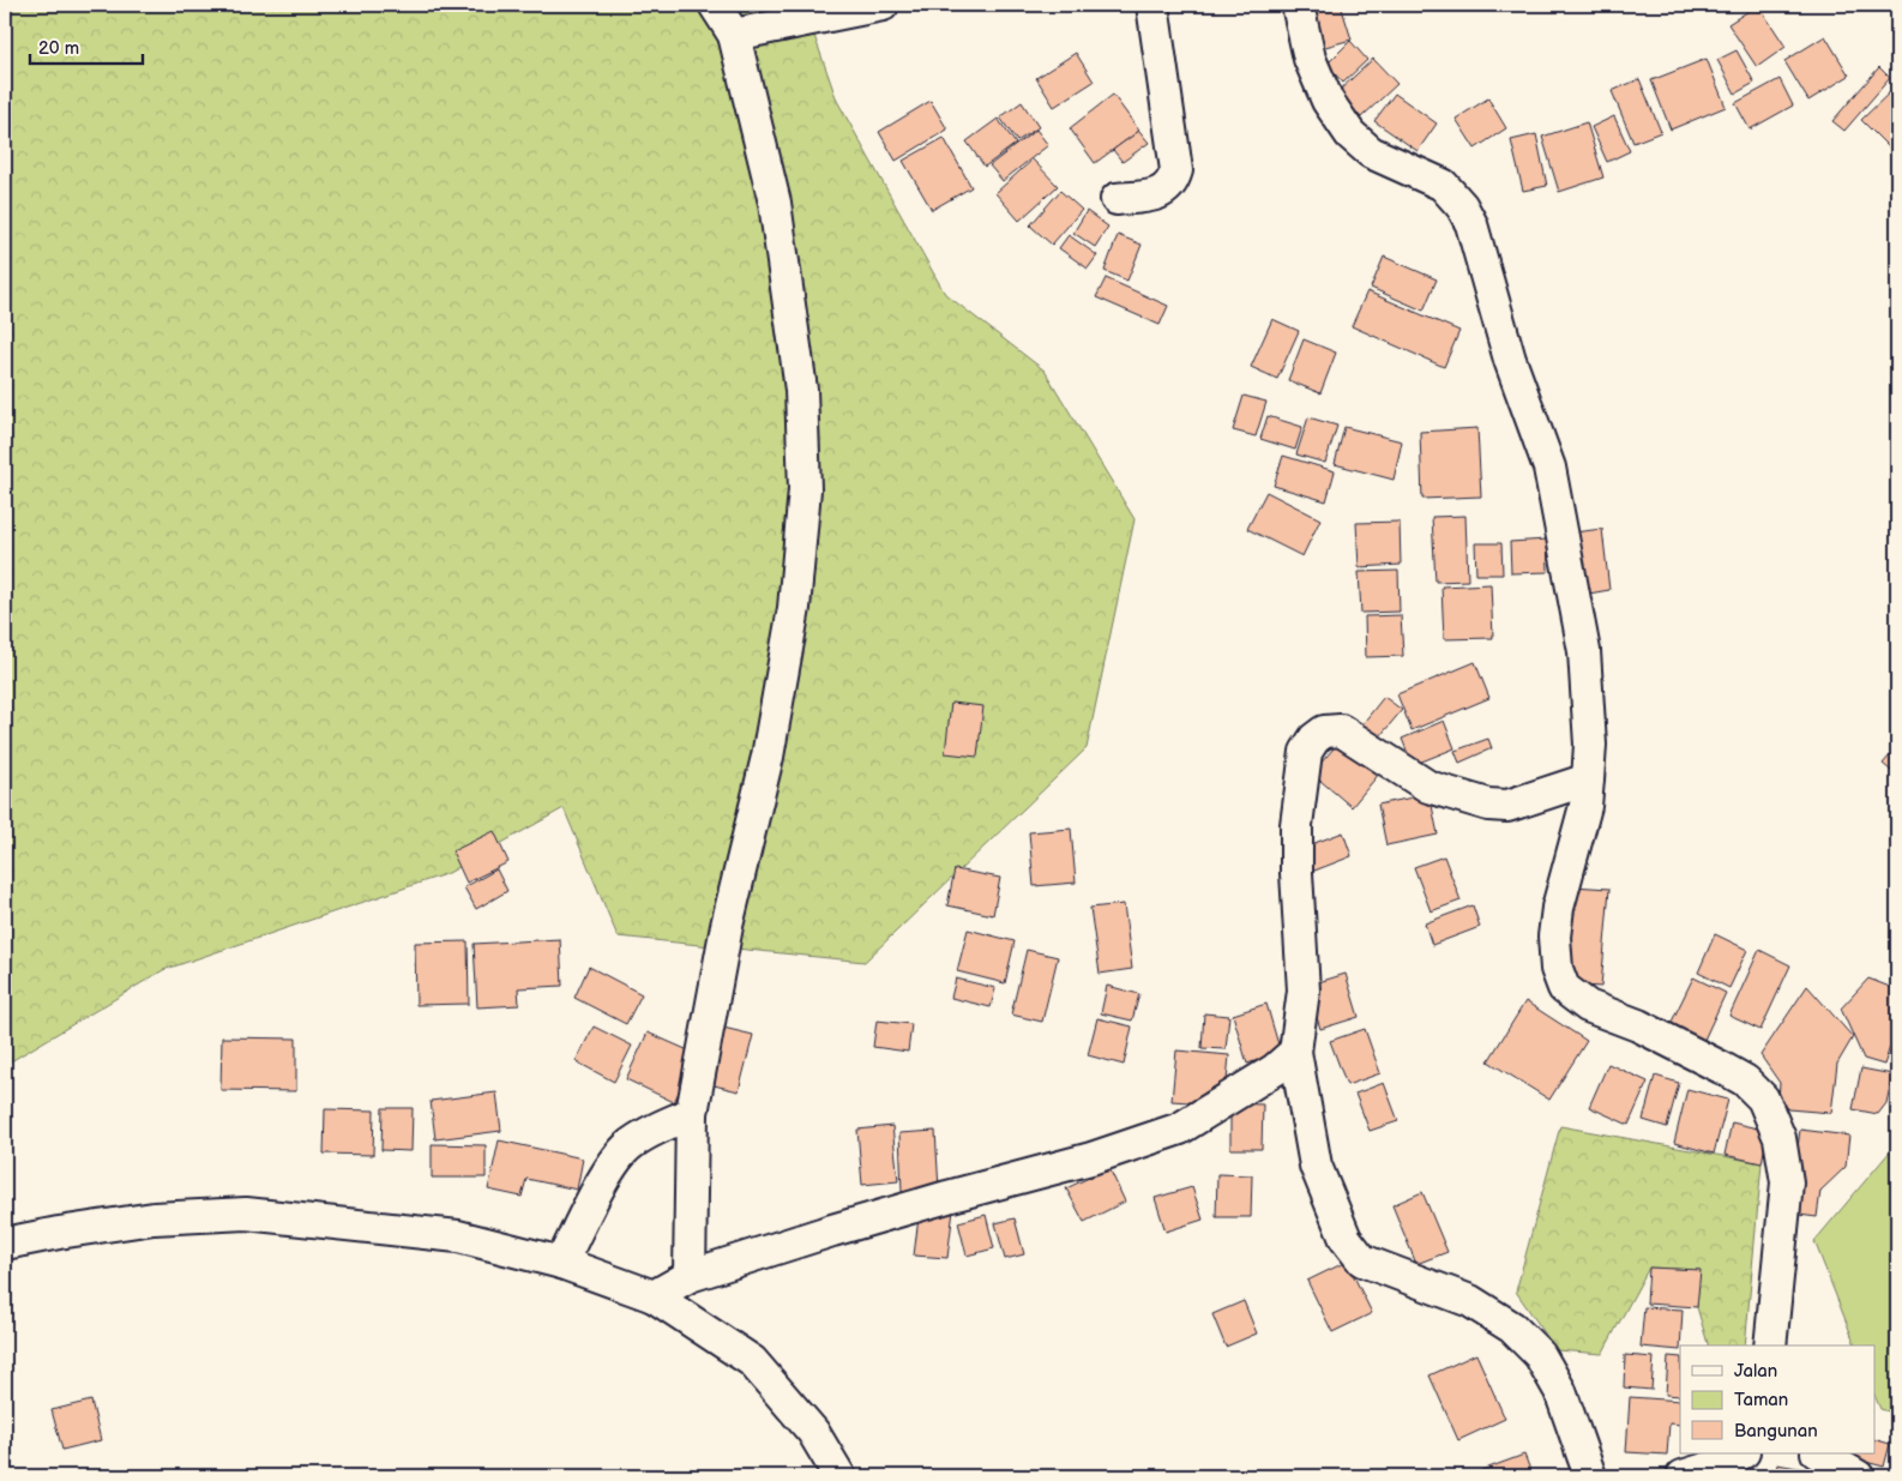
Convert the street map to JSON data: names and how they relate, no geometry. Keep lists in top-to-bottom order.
{
  "legend": ["Jalan", "Taman", "Bangunan"],
  "scale_bar": "20 m"
}
